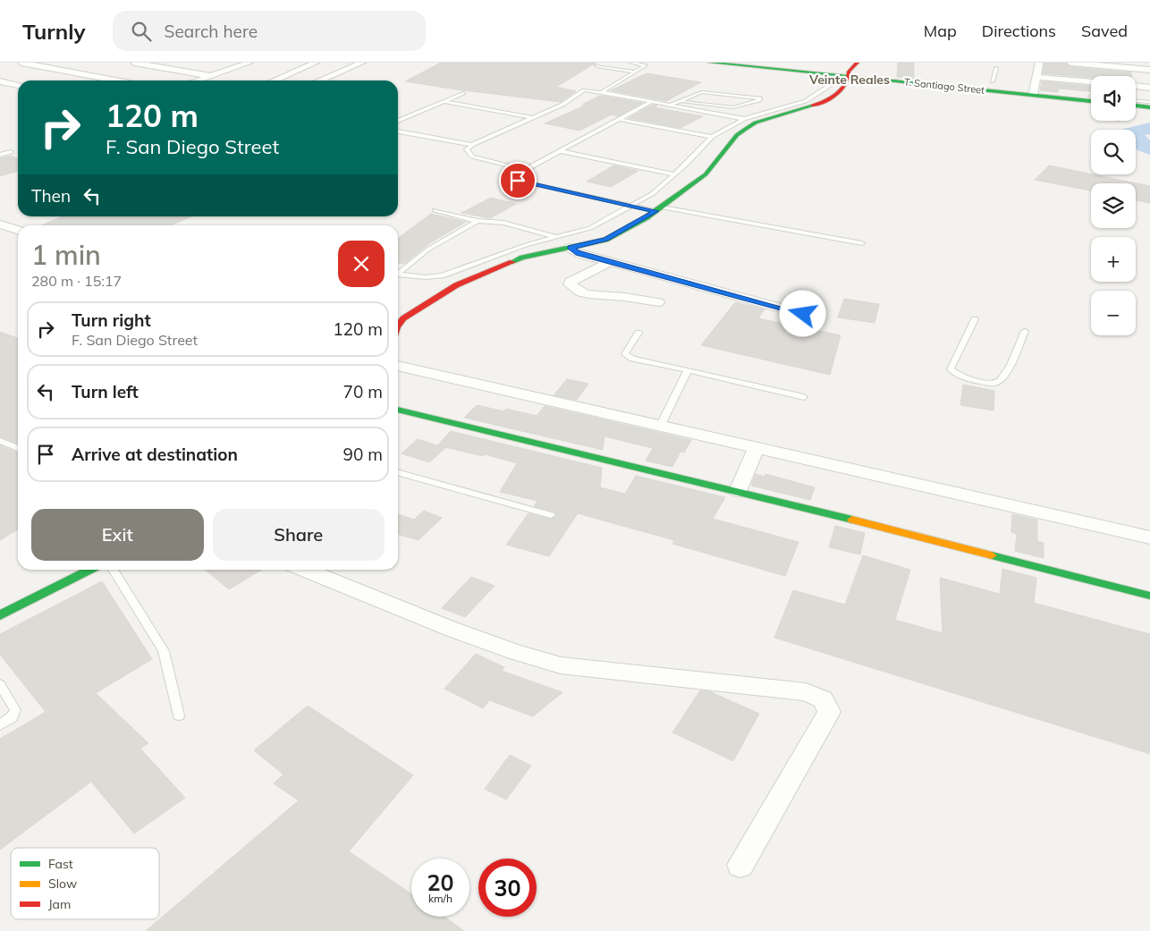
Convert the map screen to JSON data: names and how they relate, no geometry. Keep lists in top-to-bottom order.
{
  "streets": {
    "street": ["T. Santiago Street"]
  },
  "districts": ["Veinte Reales"],
  "legend": ["Fast", "Slow", "Jam"],
  "page": {
    "header": "Turnly",
    "search": "Search here",
    "nav": ["Map", "Directions", "Saved"],
    "map_buttons": ["+", "−"],
    "turn": ["120 m", "F. San Diego Street"],
    "then": "Then",
    "heading": ["1 min", "280 m · 15:17"],
    "list": [
      {
        "name": "Turn right",
        "note": "F. San Diego Street",
        "value": "120 m"
      },
      {
        "name": "Turn left",
        "value": "70 m"
      },
      {
        "name": "Arrive at destination",
        "value": "90 m"
      }
    ],
    "buttons": ["Exit", "Share"],
    "speed": "20 km/h",
    "limit": "30"
  }
}
